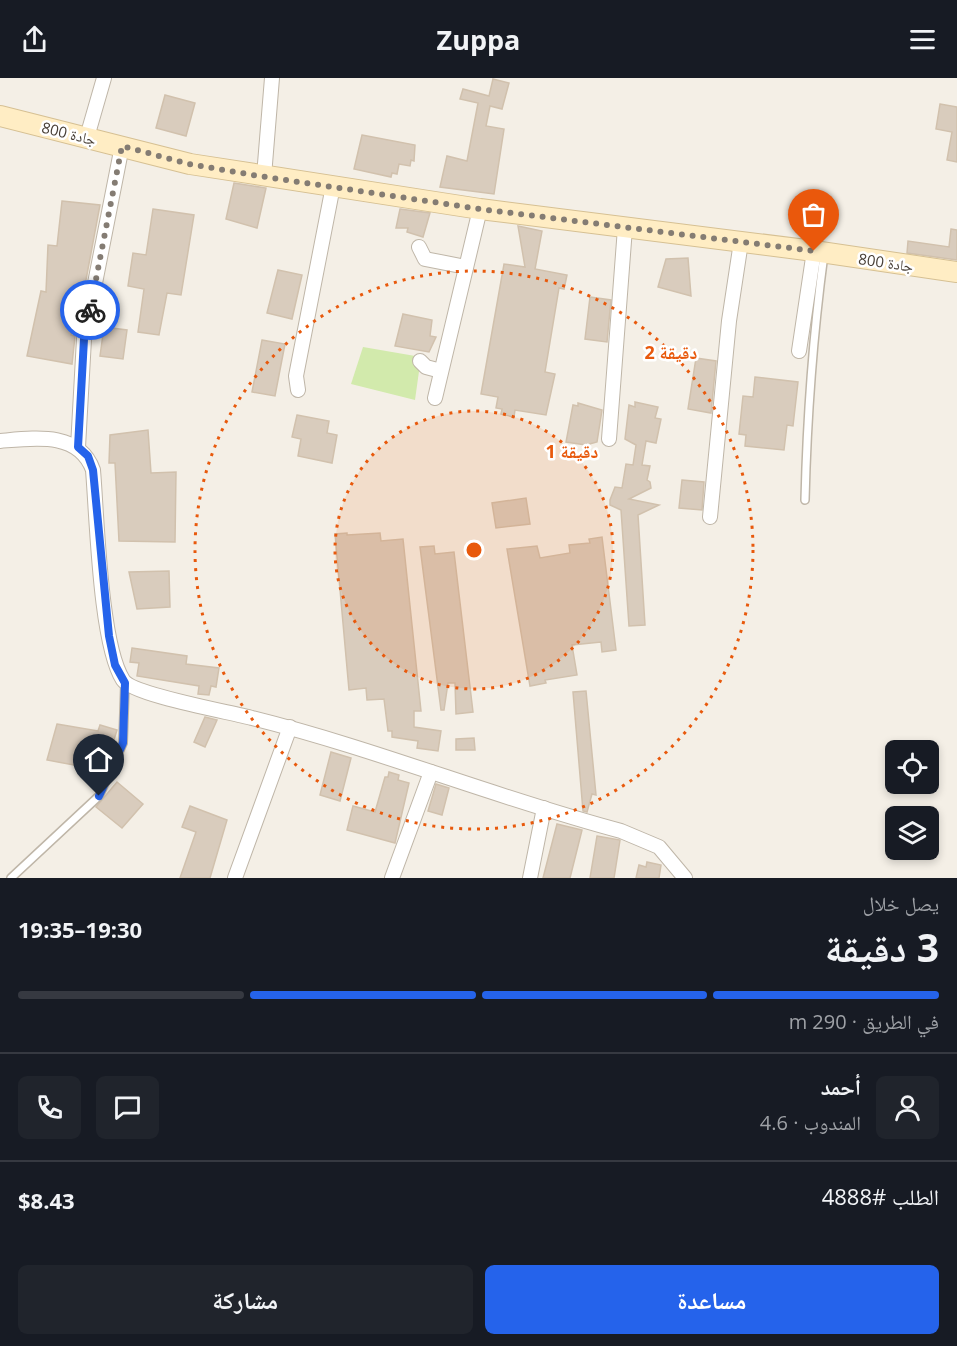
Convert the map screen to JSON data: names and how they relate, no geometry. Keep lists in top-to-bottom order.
{
  "streets": {
    "main road": ["جادة 800"]
  },
  "page": {
    "header": "Zuppa",
    "heading": ["3 دقيقة", "يصل خلال", "19:30–19:35"],
    "panel": [
      "أحمد",
      "المندوب · 4.6",
      "الطلب #4888",
      "$8.43"
    ],
    "bar": "في الطريق · 290 m",
    "buttons": ["مساعدة", "مشاركة"]
  },
  "rings": ["2 دقيقة", "1 دقيقة"]
}
